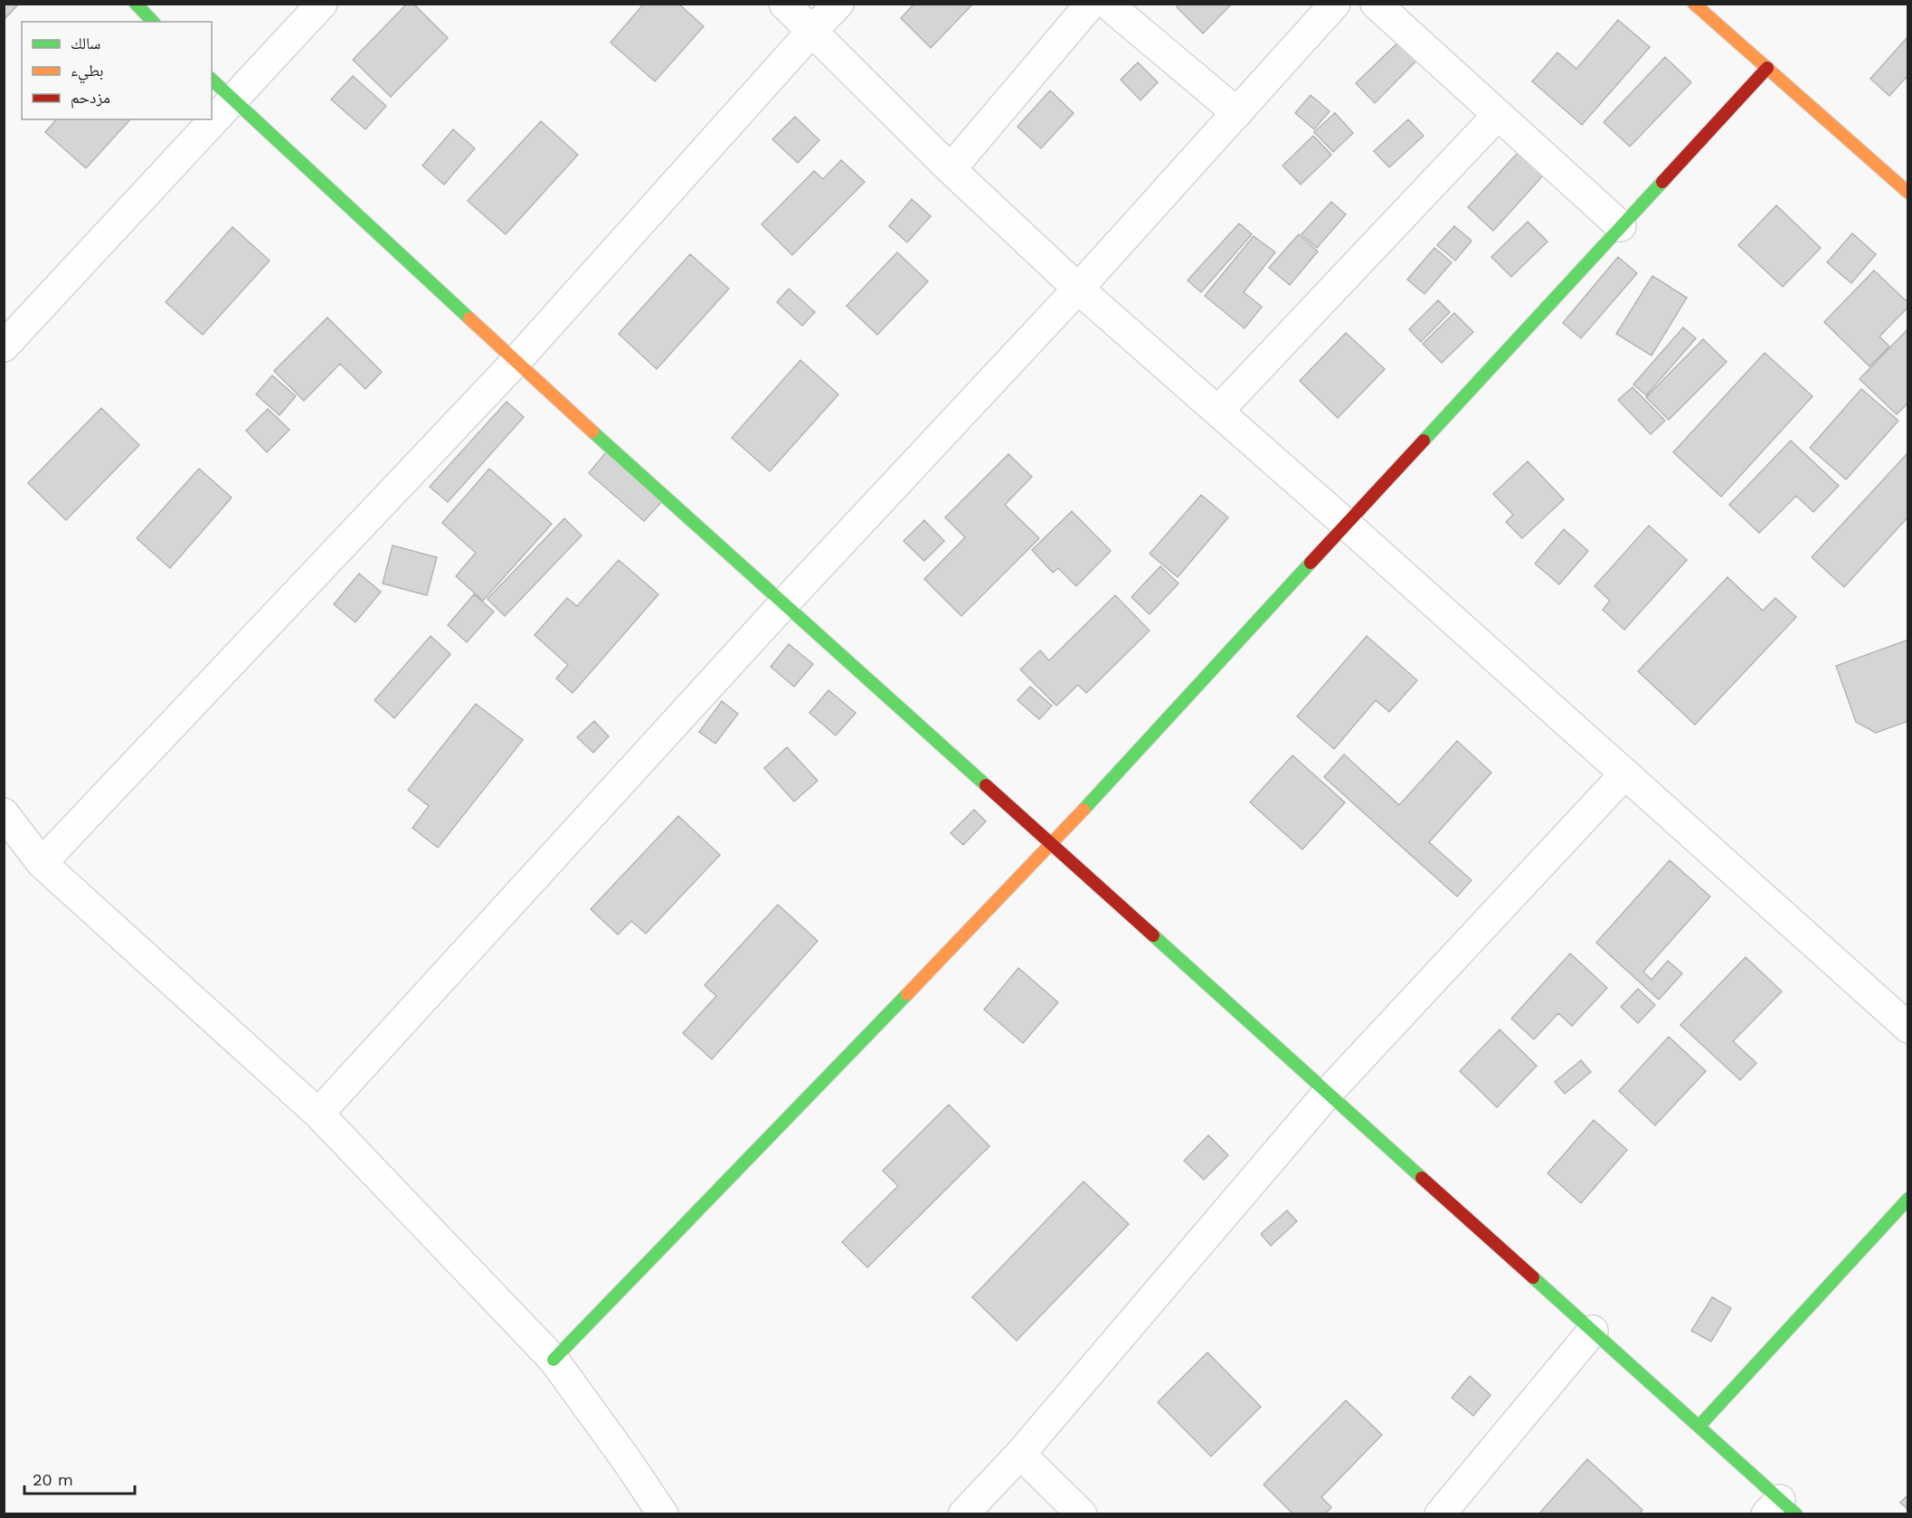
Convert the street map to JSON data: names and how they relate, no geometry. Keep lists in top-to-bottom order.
{
  "legend": ["سالك", "بطيء", "مزدحم"],
  "scale_bar": "20 m"
}
